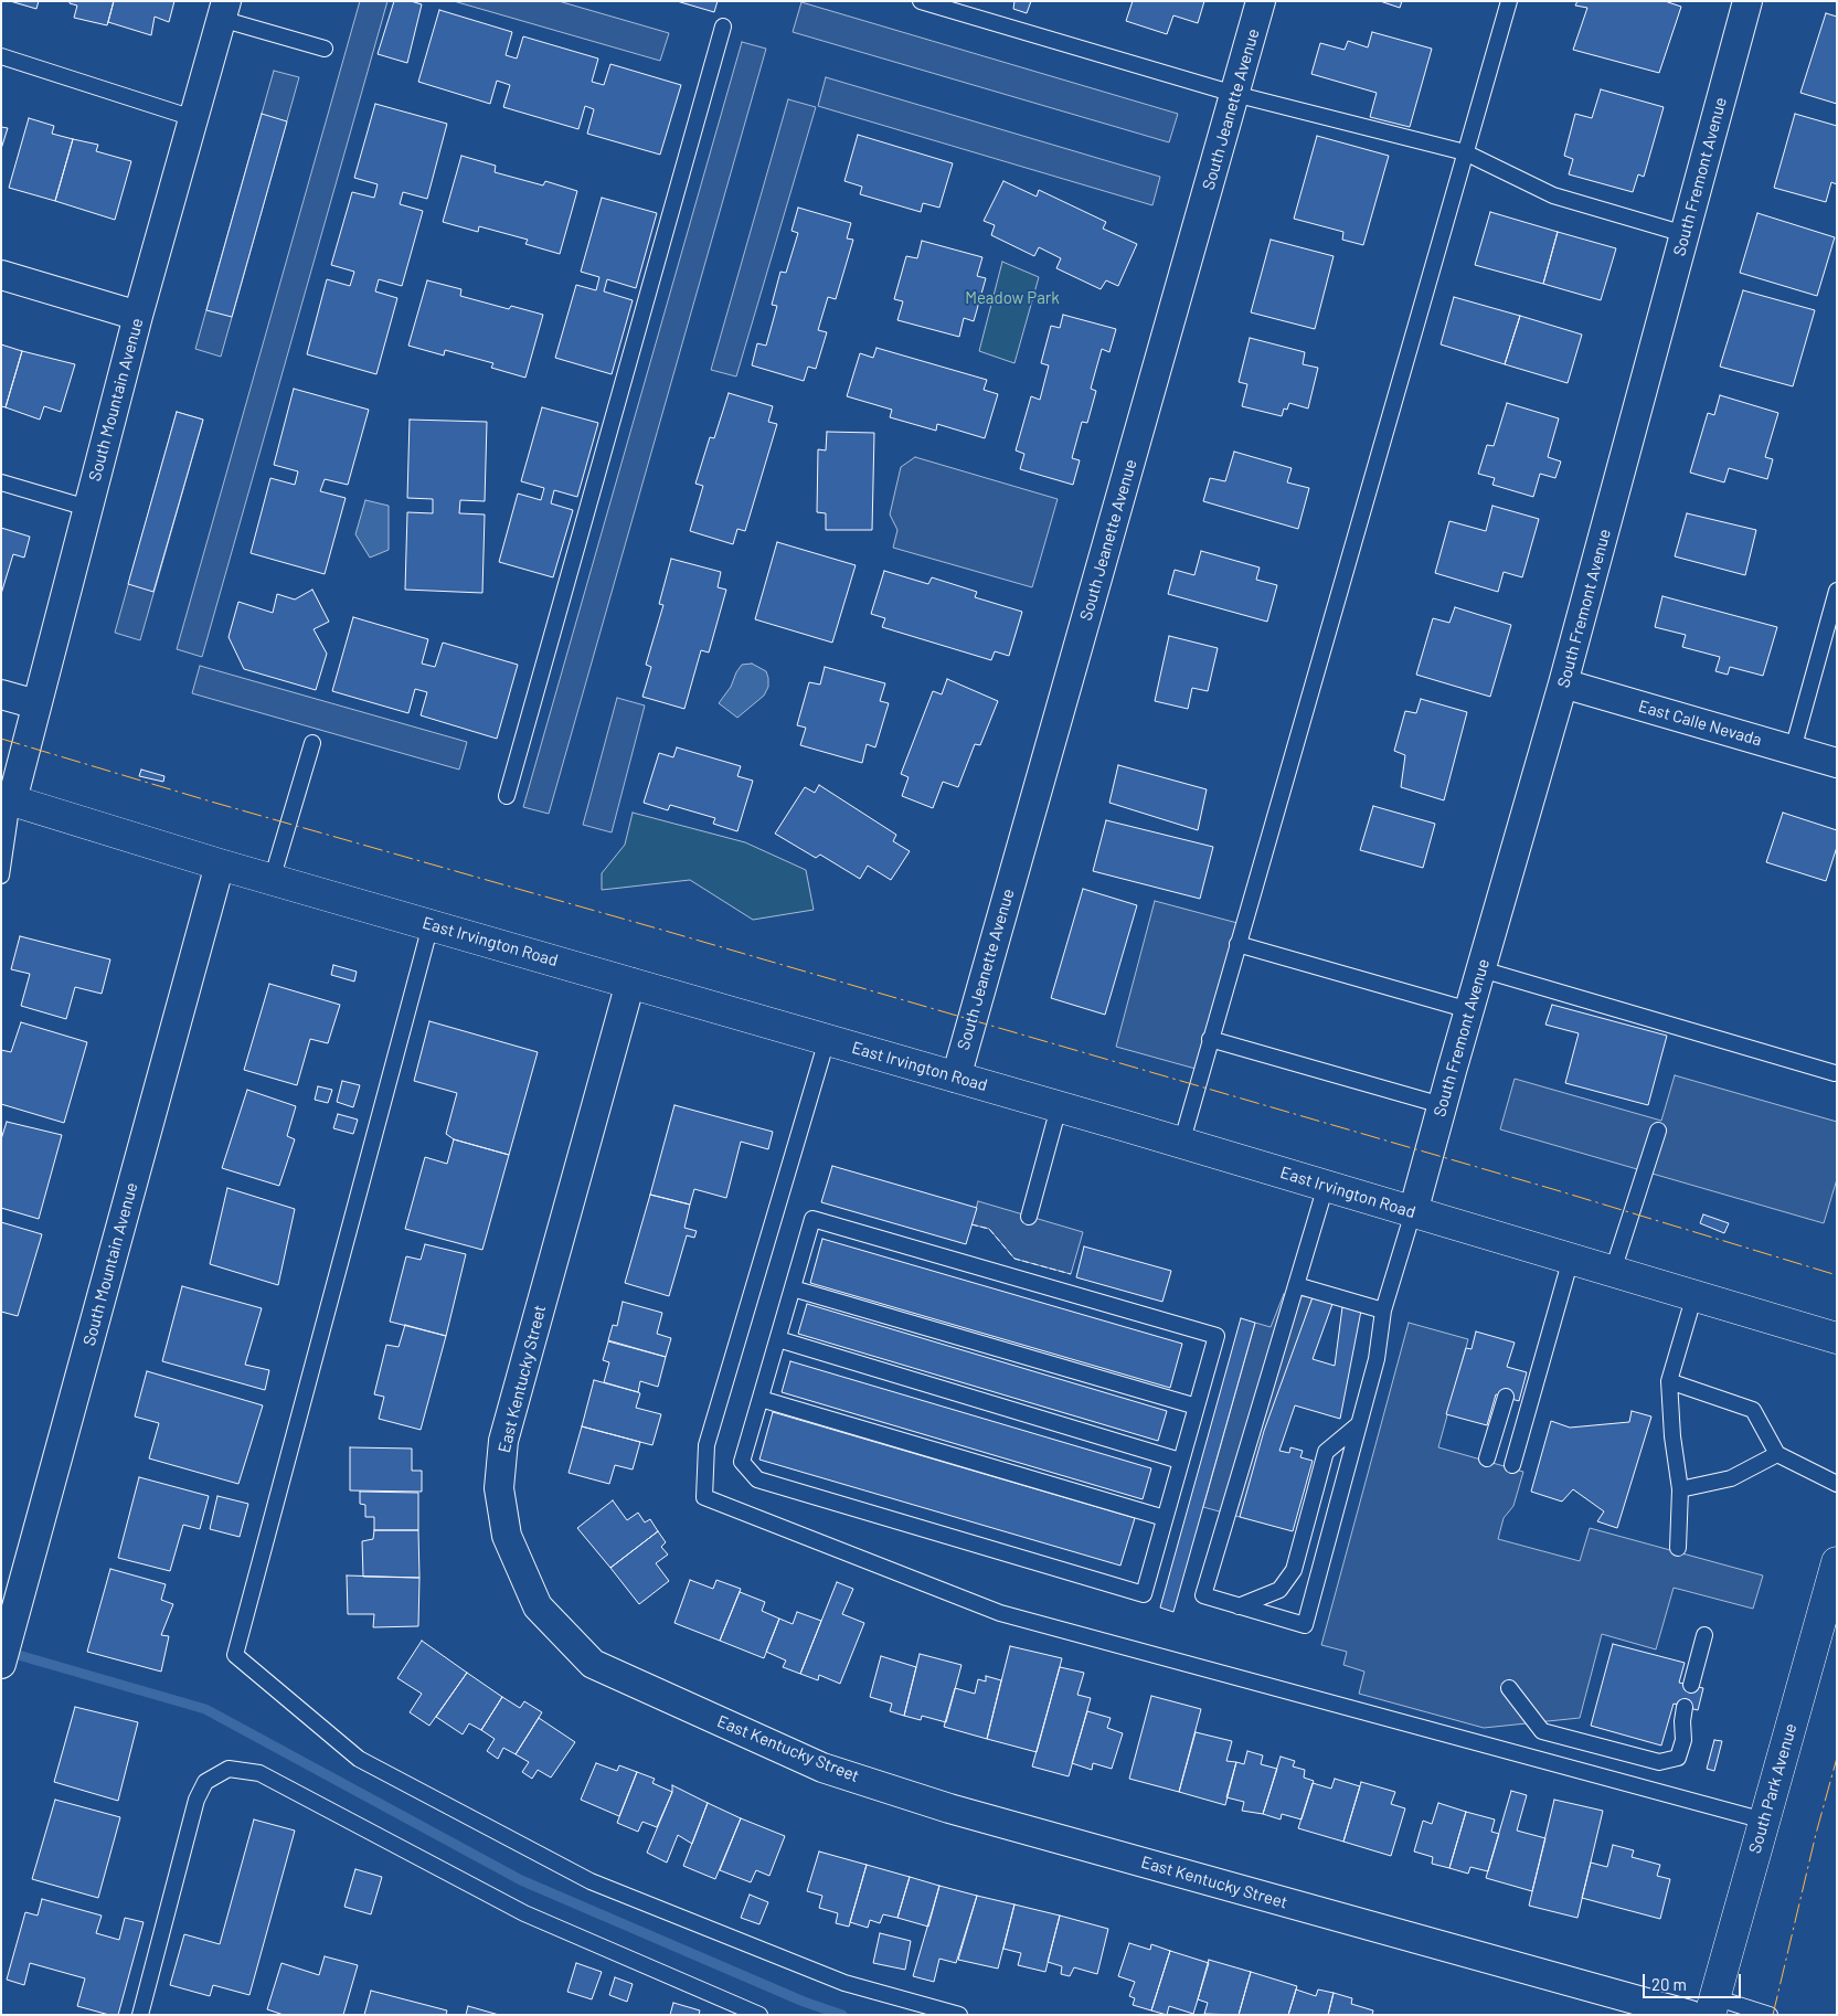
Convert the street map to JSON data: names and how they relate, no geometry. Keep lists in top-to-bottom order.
{
  "streets": {
    "main road": ["East Irvington Road", "South Park Avenue"],
    "street": [
      "South Jeanette Avenue",
      "South Fremont Avenue",
      "South Mountain Avenue",
      "East Calle Nevada",
      "East Kentucky Street"
    ]
  },
  "crossings": [
    ["South Jeanette Avenue", "East Irvington Road"],
    ["South Fremont Avenue", "East Calle Nevada"],
    ["South Fremont Avenue", "East Irvington Road"],
    ["South Mountain Avenue", "East Irvington Road"],
    ["East Irvington Road", "East Kentucky Street"]
  ],
  "parks": ["Meadow Park"],
  "scale_bar": "20 m"
}
